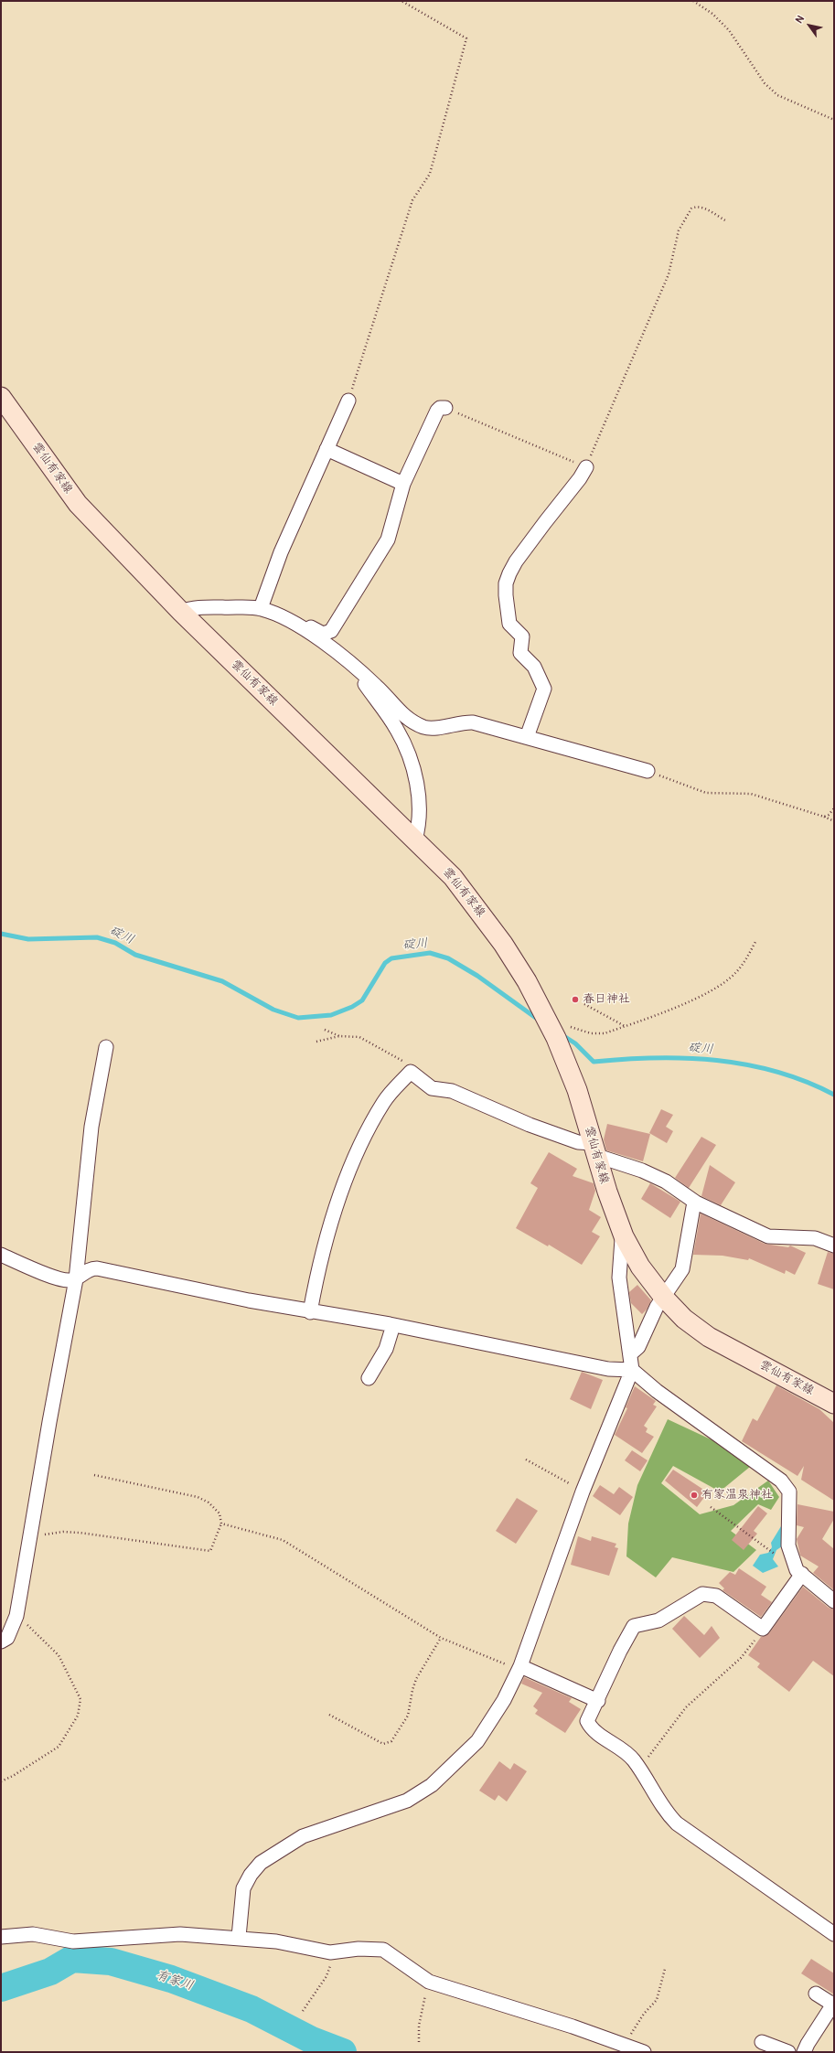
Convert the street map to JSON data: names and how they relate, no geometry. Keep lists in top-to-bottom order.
{
  "streets": {
    "main road": ["雲仙有家線"]
  },
  "water": ["碇川", "有家川"],
  "places": ["春日神社", "有家温泉神社"],
  "north": "top left"
}
